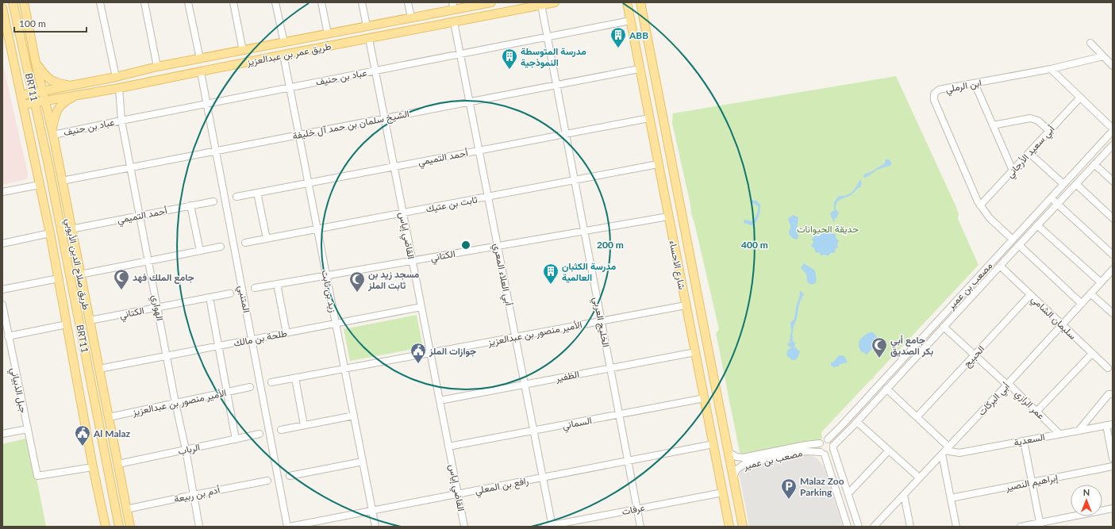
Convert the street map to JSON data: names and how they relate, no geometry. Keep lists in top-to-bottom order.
{
  "streets": {
    "main road": [
      "طريق عمر بن عبدالعزيز",
      "BRT11",
      "طريق صلاح الدين الأيوبي",
      "شارع الاحساء"
    ],
    "street": [
      "عباد بن حنيف",
      "ابن الرملي",
      "الشيخ سلمان بن حمد آل خليفة",
      "أبي سعيد الأرجاني",
      "أحمد التميمي",
      "ثابت بن عتيك",
      "القاضي إياس",
      "الكتاني",
      "أبي العلاء المعري",
      "مصعب بن عمير",
      "زيد بن ثابت",
      "المتنبي",
      "الهواري",
      "سليمان الشامي",
      "الخليج العربي",
      "الأمير منصور بن عبدالعزيز",
      "طلحة بن مالك",
      "الحبيج",
      "الظفير",
      "جبل الذبياني",
      "أبي البركات",
      "عمر الرازي",
      "السماني",
      "السعدية",
      "الرباب",
      "إبراهيم النصير",
      "رافع بن المعلي",
      "أدم بن ربيعة",
      "عرفات"
    ]
  },
  "crossings": [
    ["طريق عمر بن عبدالعزيز", "BRT11"],
    ["طريق عمر بن عبدالعزيز", "القاضي إياس"],
    ["طريق عمر بن عبدالعزيز", "طريق صلاح الدين الأيوبي"],
    ["طريق عمر بن عبدالعزيز", "أبي العلاء المعري"],
    ["طريق عمر بن عبدالعزيز", "زيد بن ثابت"],
    ["طريق عمر بن عبدالعزيز", "المتنبي"],
    ["طريق عمر بن عبدالعزيز", "الهواري"],
    ["طريق عمر بن عبدالعزيز", "الخليج العربي"],
    ["عباد بن حنيف", "القاضي إياس"],
    ["عباد بن حنيف", "طريق صلاح الدين الأيوبي"],
    ["عباد بن حنيف", "شارع الاحساء"],
    ["عباد بن حنيف", "أبي العلاء المعري"],
    ["عباد بن حنيف", "زيد بن ثابت"],
    ["عباد بن حنيف", "المتنبي"],
    ["عباد بن حنيف", "الهواري"],
    ["عباد بن حنيف", "الخليج العربي"],
    ["ابن الرملي", "أبي سعيد الأرجاني"],
    ["ابن الرملي", "مصعب بن عمير"],
    ["الشيخ سلمان بن حمد آل خليفة", "القاضي إياس"],
    ["الشيخ سلمان بن حمد آل خليفة", "طريق صلاح الدين الأيوبي"],
    ["الشيخ سلمان بن حمد آل خليفة", "شارع الاحساء"],
    ["الشيخ سلمان بن حمد آل خليفة", "أبي العلاء المعري"],
    ["الشيخ سلمان بن حمد آل خليفة", "زيد بن ثابت"],
    ["الشيخ سلمان بن حمد آل خليفة", "المتنبي"],
    ["الشيخ سلمان بن حمد آل خليفة", "الهواري"],
    ["الشيخ سلمان بن حمد آل خليفة", "الخليج العربي"],
    ["أحمد التميمي", "القاضي إياس"],
    ["أحمد التميمي", "طريق صلاح الدين الأيوبي"],
    ["أحمد التميمي", "شارع الاحساء"],
    ["أحمد التميمي", "أبي العلاء المعري"],
    ["أحمد التميمي", "زيد بن ثابت"],
    ["أحمد التميمي", "الهواري"],
    ["أحمد التميمي", "الخليج العربي"],
    ["ثابت بن عتيك", "القاضي إياس"],
    ["ثابت بن عتيك", "شارع الاحساء"],
    ["ثابت بن عتيك", "أبي العلاء المعري"],
    ["ثابت بن عتيك", "زيد بن ثابت"],
    ["ثابت بن عتيك", "الخليج العربي"],
    ["القاضي إياس", "الكتاني"],
    ["القاضي إياس", "الأمير منصور بن عبدالعزيز"],
    ["القاضي إياس", "طلحة بن مالك"],
    ["القاضي إياس", "الظفير"],
    ["القاضي إياس", "السماني"],
    ["القاضي إياس", "رافع بن المعلي"],
    ["الكتاني", "طريق صلاح الدين الأيوبي"],
    ["الكتاني", "شارع الاحساء"],
    ["الكتاني", "أبي العلاء المعري"],
    ["الكتاني", "زيد بن ثابت"],
    ["الكتاني", "الهواري"],
    ["الكتاني", "الخليج العربي"],
    ["طريق صلاح الدين الأيوبي", "الأمير منصور بن عبدالعزيز"],
    ["طريق صلاح الدين الأيوبي", "طلحة بن مالك"],
    ["طريق صلاح الدين الأيوبي", "الرباب"],
    ["طريق صلاح الدين الأيوبي", "أدم بن ربيعة"],
    ["شارع الاحساء", "مصعب بن عمير"],
    ["شارع الاحساء", "الأمير منصور بن عبدالعزيز"],
    ["شارع الاحساء", "الظفير"],
    ["شارع الاحساء", "السماني"],
    ["شارع الاحساء", "رافع بن المعلي"],
    ["شارع الاحساء", "عرفات"],
    ["أبي العلاء المعري", "الأمير منصور بن عبدالعزيز"],
    ["أبي العلاء المعري", "الظفير"],
    ["أبي العلاء المعري", "السماني"],
    ["أبي العلاء المعري", "رافع بن المعلي"],
    ["أبي العلاء المعري", "عرفات"],
    ["مصعب بن عمير", "سليمان الشامي"],
    ["مصعب بن عمير", "عمر الرازي"],
    ["زيد بن ثابت", "الأمير منصور بن عبدالعزيز"],
    ["زيد بن ثابت", "طلحة بن مالك"],
    ["زيد بن ثابت", "رافع بن المعلي"],
    ["المتنبي", "طلحة بن مالك"],
    ["المتنبي", "رافع بن المعلي"],
    ["الهواري", "الأمير منصور بن عبدالعزيز"],
    ["الهواري", "طلحة بن مالك"],
    ["الهواري", "الرباب"],
    ["الهواري", "أدم بن ربيعة"],
    ["سليمان الشامي", "الحبيج"],
    ["سليمان الشامي", "أبي البركات"],
    ["الخليج العربي", "الأمير منصور بن عبدالعزيز"],
    ["الخليج العربي", "الظفير"],
    ["الخليج العربي", "السماني"],
    ["الخليج العربي", "رافع بن المعلي"],
    ["الخليج العربي", "عرفات"],
    ["الحبيج", "عمر الرازي"],
    ["أبي البركات", "عمر الرازي"],
    ["أبي البركات", "السعدية"],
    ["عمر الرازي", "السعدية"]
  ],
  "parks": ["حديقة الحيوانات"],
  "places": {
    "building": ["ABB", "مدرسة المتوسطة النموذجية", "مدرسة الكثبان العالمية"],
    "mosque": ["جامع الملك فهد", "مسجد زيد بن ثابت الملز", "جامع أبي بكر الصديق"],
    "public building": ["جوازات الملز", "Al Malaz"],
    "parking": ["Malaz Zoo Parking"]
  },
  "scale_bar": "100 m",
  "north": "top",
  "rings": ["200 m", "400 m"]
}
